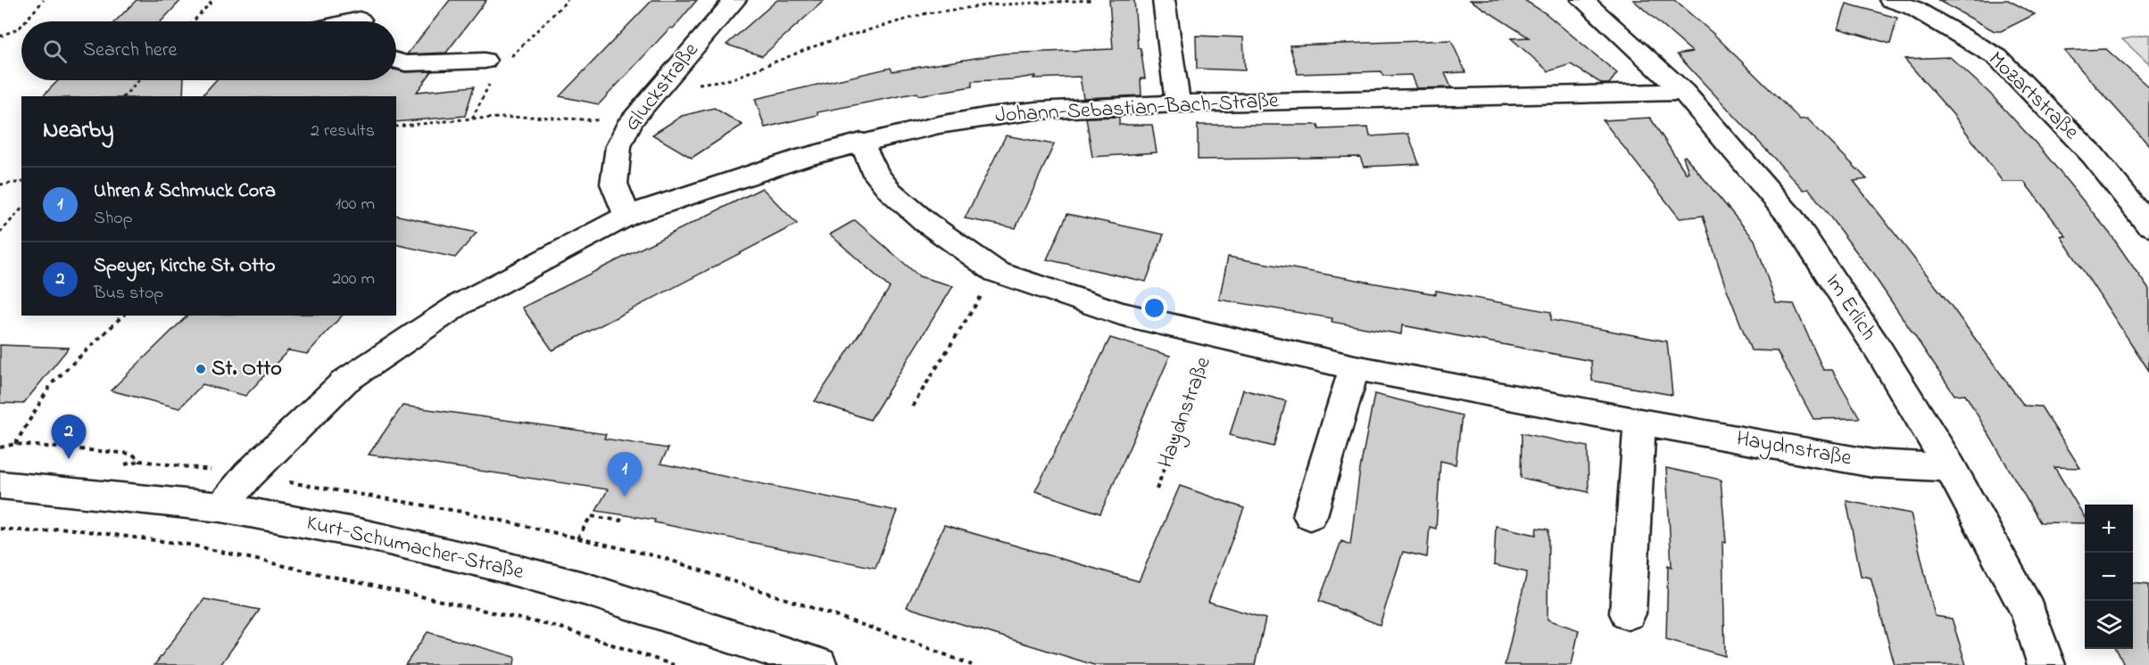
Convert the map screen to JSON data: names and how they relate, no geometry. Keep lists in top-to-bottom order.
{
  "streets": {
    "street": [
      "Gluckstraße",
      "Mozartstraße",
      "Johann-Sebastian-Bach-Straße",
      "Im Erlich",
      "Haydnstraße",
      "Kurt-Schumacher-Straße"
    ]
  },
  "crossings": [
    ["Gluckstraße", "Johann-Sebastian-Bach-Straße"],
    ["Johann-Sebastian-Bach-Straße", "Im Erlich"],
    ["Johann-Sebastian-Bach-Straße", "Haydnstraße"],
    ["Johann-Sebastian-Bach-Straße", "Kurt-Schumacher-Straße"],
    ["Im Erlich", "Haydnstraße"]
  ],
  "places": ["St. Otto"],
  "page": {
    "search": "Search here",
    "heading": ["Nearby", "2 results"],
    "list": [
      {
        "mark": "1",
        "name": "Uhren & Schmuck Cora",
        "note": "Shop",
        "value": "100 m"
      },
      {
        "mark": "2",
        "name": "Speyer, Kirche St. Otto",
        "note": "Bus stop",
        "value": "200 m"
      }
    ],
    "pins": ["2", "1"],
    "map_buttons": ["+", "−"]
  }
}
